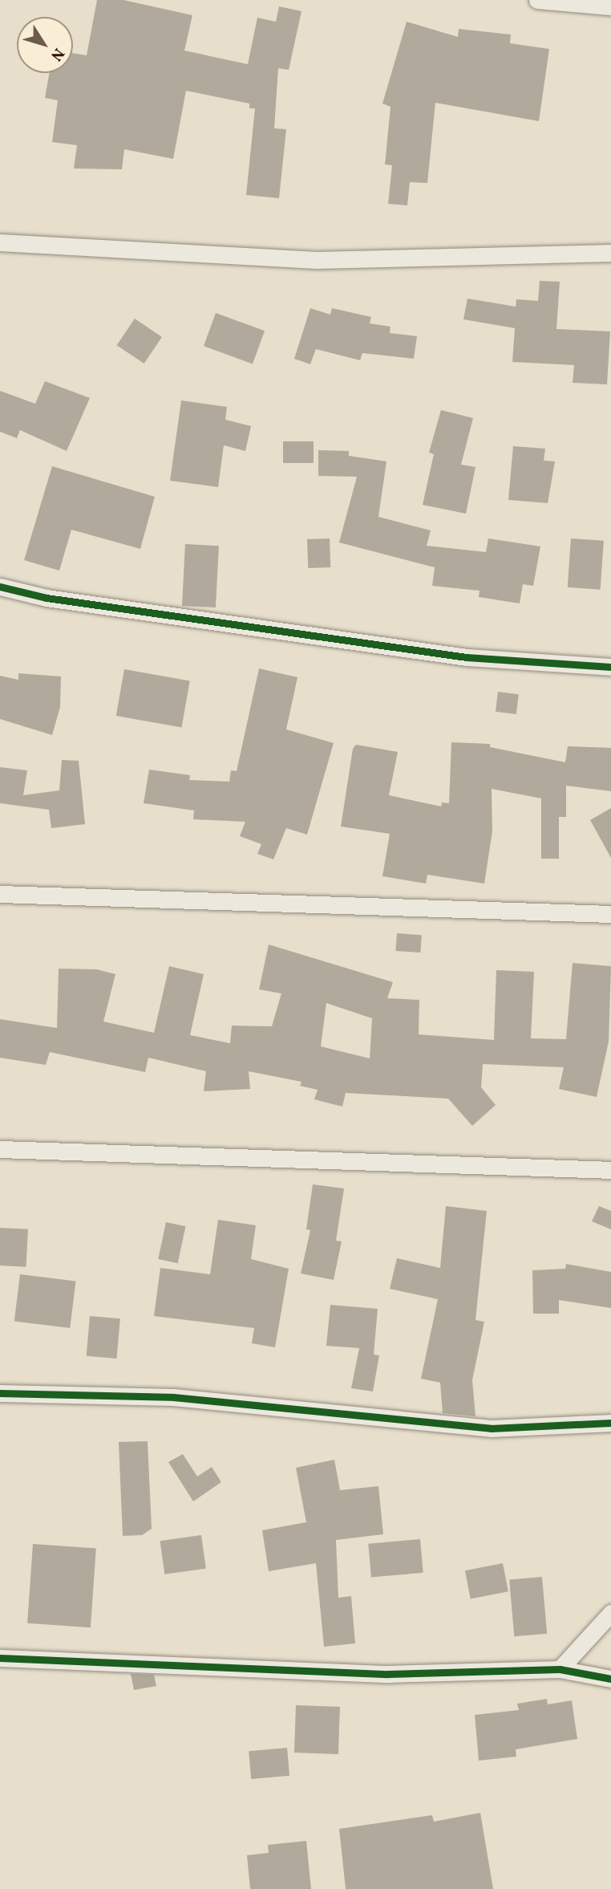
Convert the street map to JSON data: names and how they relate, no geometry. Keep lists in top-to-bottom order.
{
  "north": "bottom right"
}
